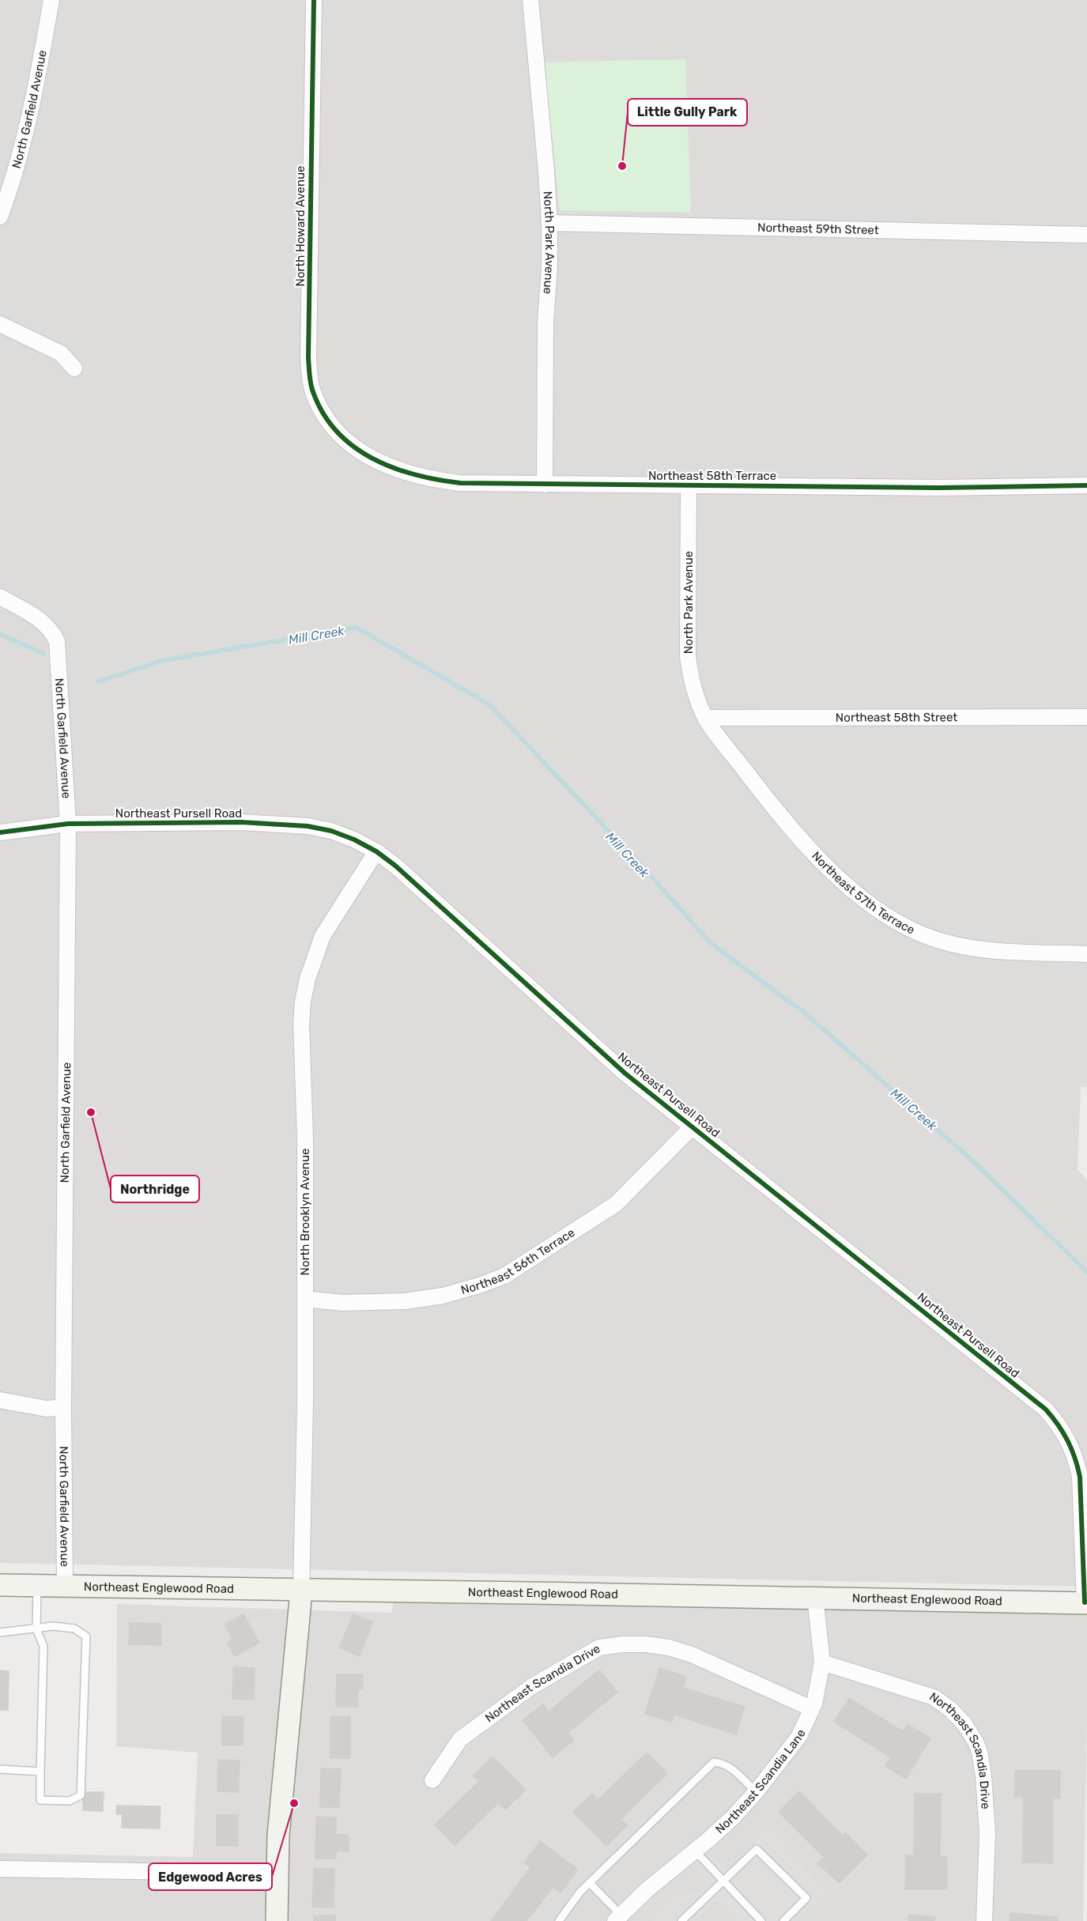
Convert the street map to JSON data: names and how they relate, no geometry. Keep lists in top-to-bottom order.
{
  "streets": {
    "main road": ["Northeast Englewood Road"],
    "street": [
      "North Garfield Avenue",
      "North Howard Avenue",
      "Northeast 59th Street",
      "North Park Avenue",
      "Northeast 58th Terrace",
      "Northeast 58th Street",
      "Northeast Pursell Road",
      "Northeast 57th Terrace",
      "North Brooklyn Avenue",
      "Northeast 56th Terrace",
      "Northeast Scandia Drive",
      "Northeast Scandia Lane"
    ]
  },
  "crossings": [
    ["North Garfield Avenue", "Northeast Pursell Road"],
    ["North Garfield Avenue", "Northeast Englewood Road"],
    ["North Howard Avenue", "Northeast 58th Terrace"],
    ["Northeast 59th Street", "North Park Avenue"],
    ["North Park Avenue", "Northeast 58th Terrace"],
    ["North Park Avenue", "Northeast 58th Street"],
    ["North Park Avenue", "Northeast 57th Terrace"],
    ["Northeast 58th Street", "Northeast 57th Terrace"],
    ["Northeast Pursell Road", "North Brooklyn Avenue"],
    ["Northeast Pursell Road", "Northeast 56th Terrace"],
    ["Northeast Pursell Road", "Northeast Englewood Road"],
    ["North Brooklyn Avenue", "Northeast 56th Terrace"],
    ["North Brooklyn Avenue", "Northeast Englewood Road"],
    ["Northeast Englewood Road", "Northeast Scandia Lane"],
    ["Northeast Scandia Drive", "Northeast Scandia Lane"]
  ],
  "water": ["Mill Creek"],
  "places": ["Little Gully Park", "Northridge", "Edgewood Acres"]
}
